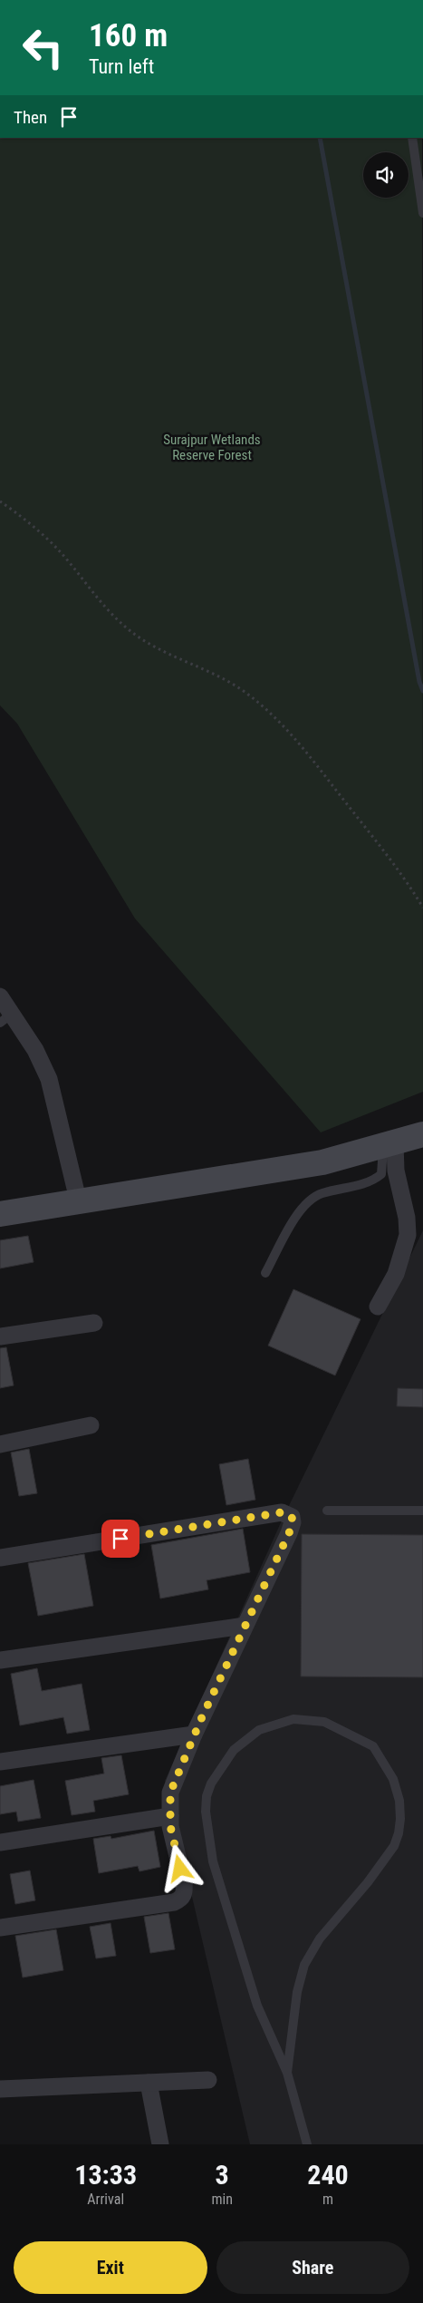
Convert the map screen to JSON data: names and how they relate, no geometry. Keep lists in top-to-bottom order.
{
  "parks": ["Surajpur Wetlands Reserve Forest"],
  "page": {
    "turn": ["160 m", "Turn left"],
    "then": "Then",
    "eta": [
      "13:33",
      "Arrival",
      "3",
      "min",
      "240",
      "m"
    ],
    "buttons": ["Exit", "Share"]
  }
}
